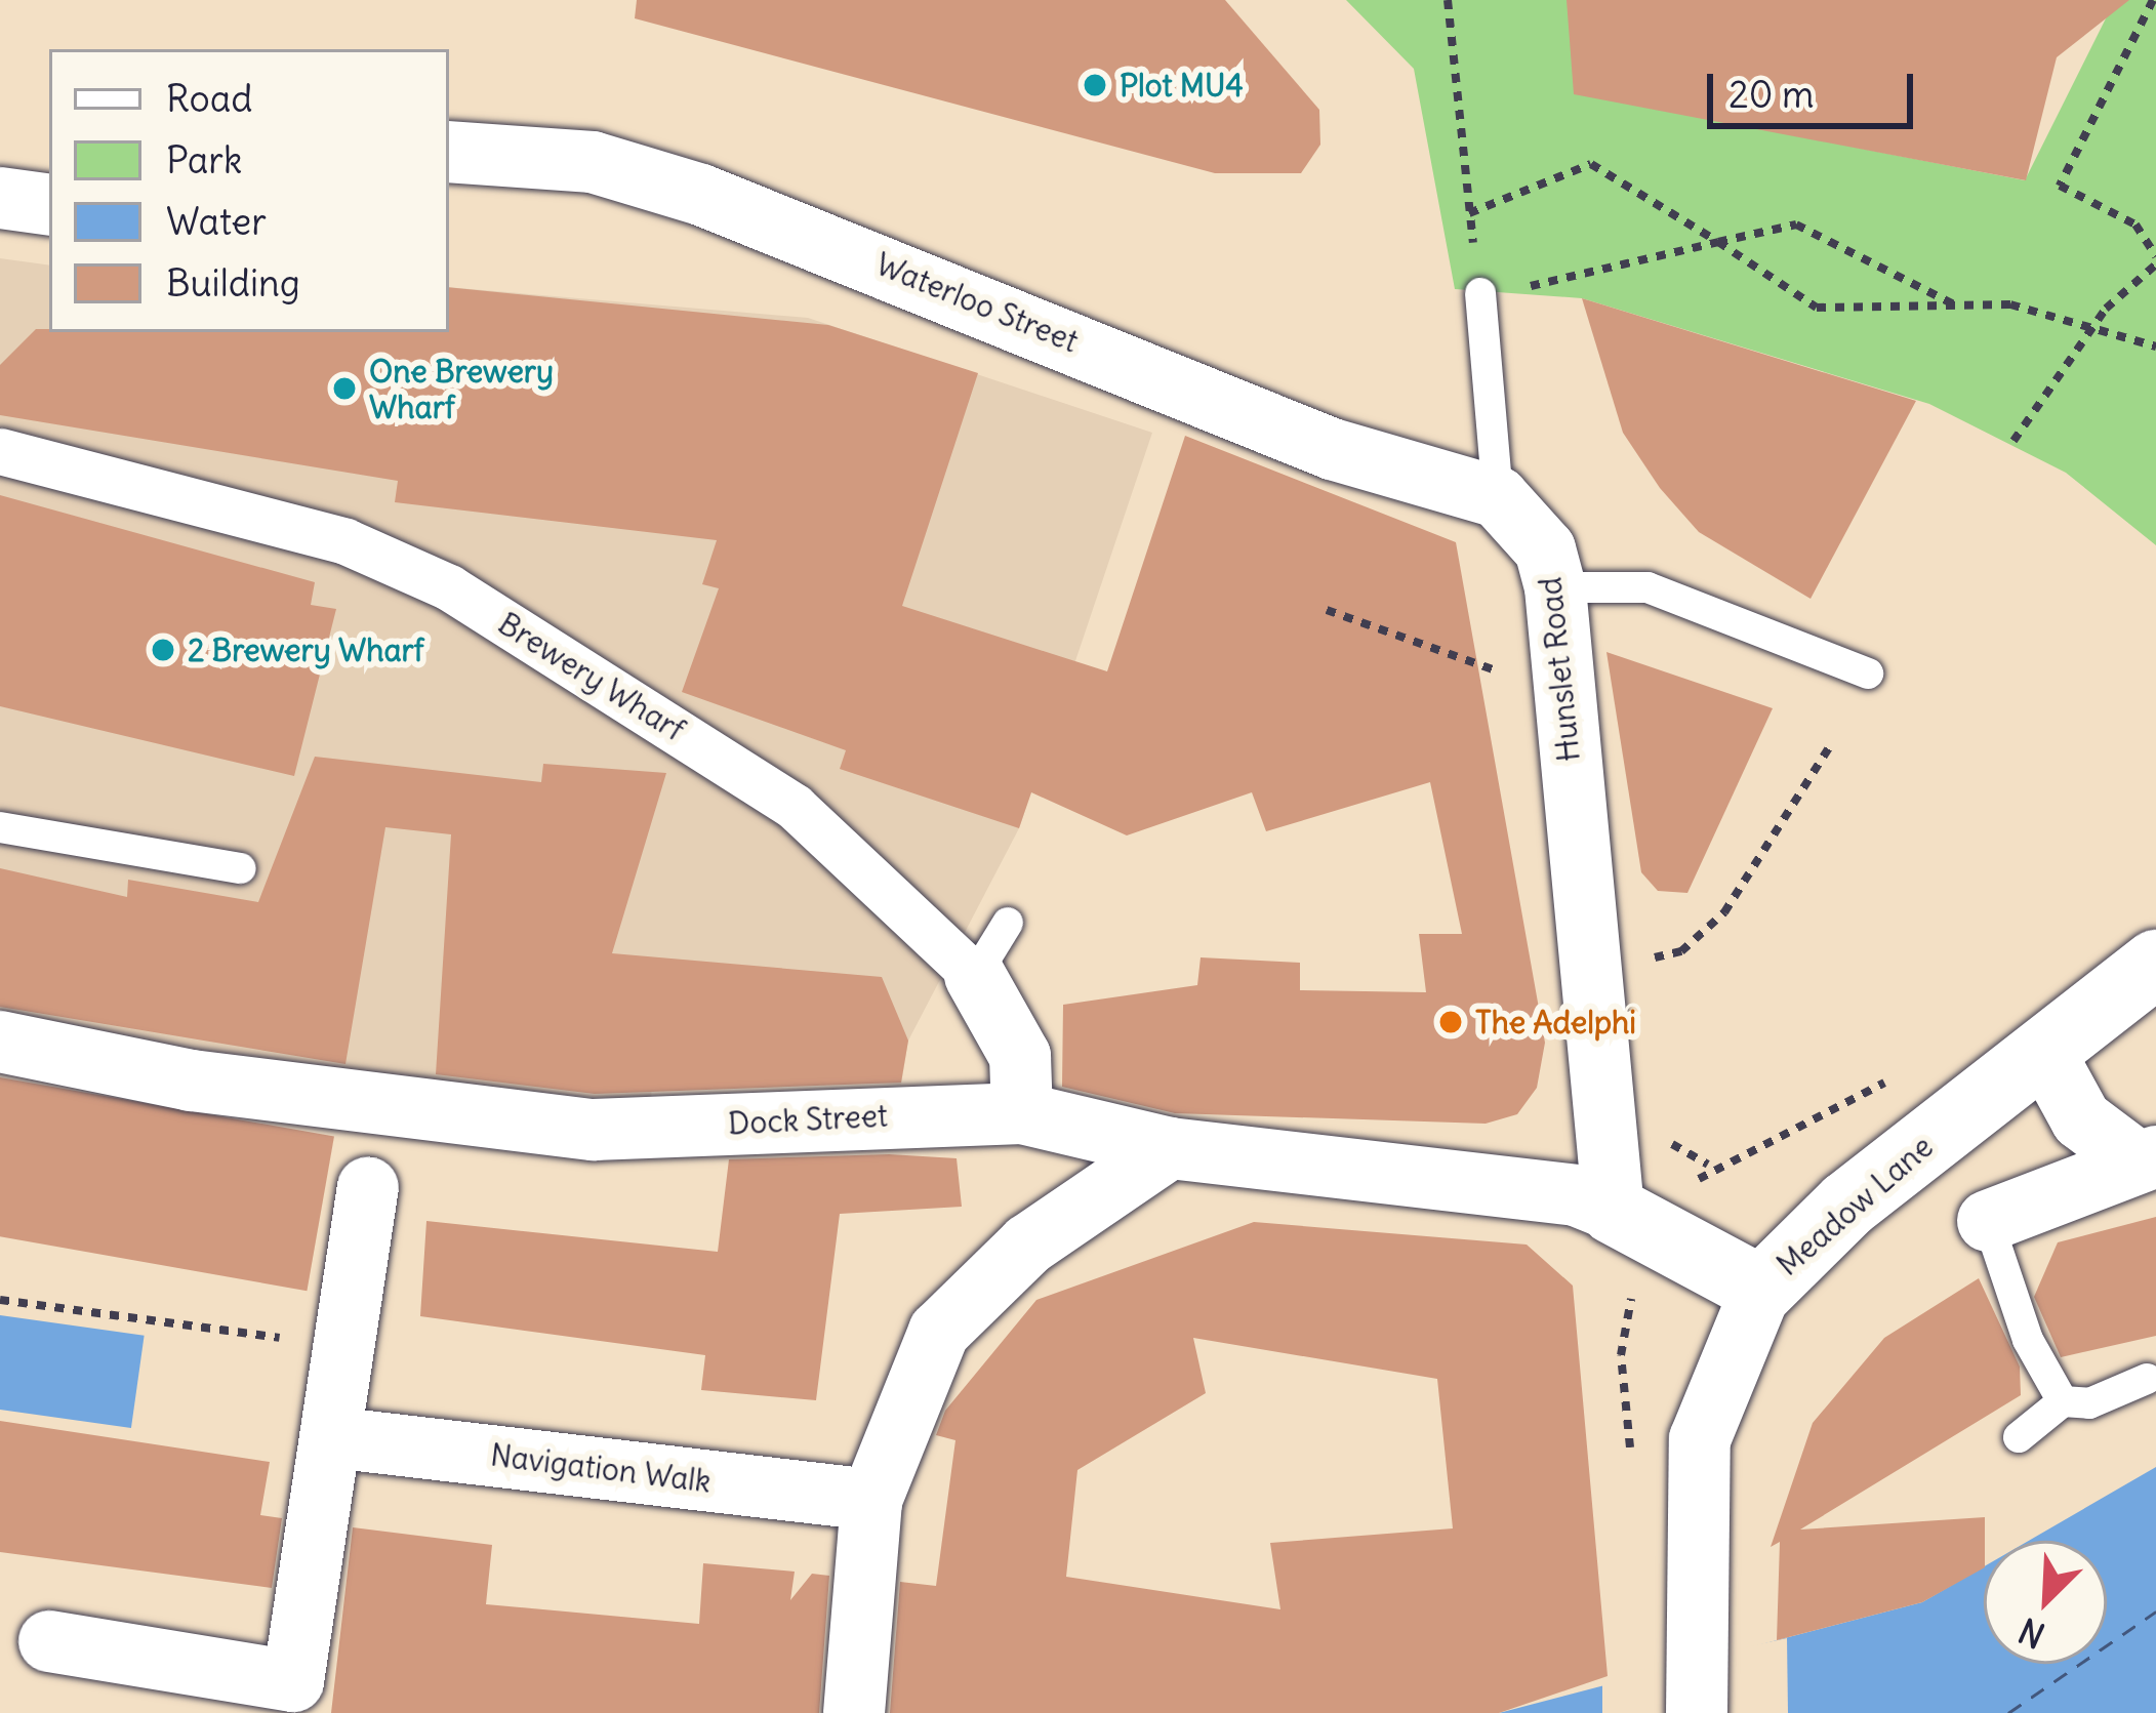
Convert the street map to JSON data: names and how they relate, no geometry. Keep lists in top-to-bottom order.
{
  "streets": {
    "street": [
      "Waterloo Street",
      "Hunslet Road",
      "Brewery Wharf",
      "Dock Street",
      "Meadow Lane",
      "Navigation Walk"
    ]
  },
  "crossings": [
    ["Waterloo Street", "Hunslet Road"],
    ["Hunslet Road", "Dock Street"],
    ["Brewery Wharf", "Dock Street"]
  ],
  "places": [
    "Plot MU4",
    "One Brewery Wharf",
    "2 Brewery Wharf",
    "The Adelphi"
  ],
  "legend": [
    "Road",
    "Park",
    "Water",
    "Building"
  ],
  "scale_bar": "20 m",
  "north": "bottom left"
}
